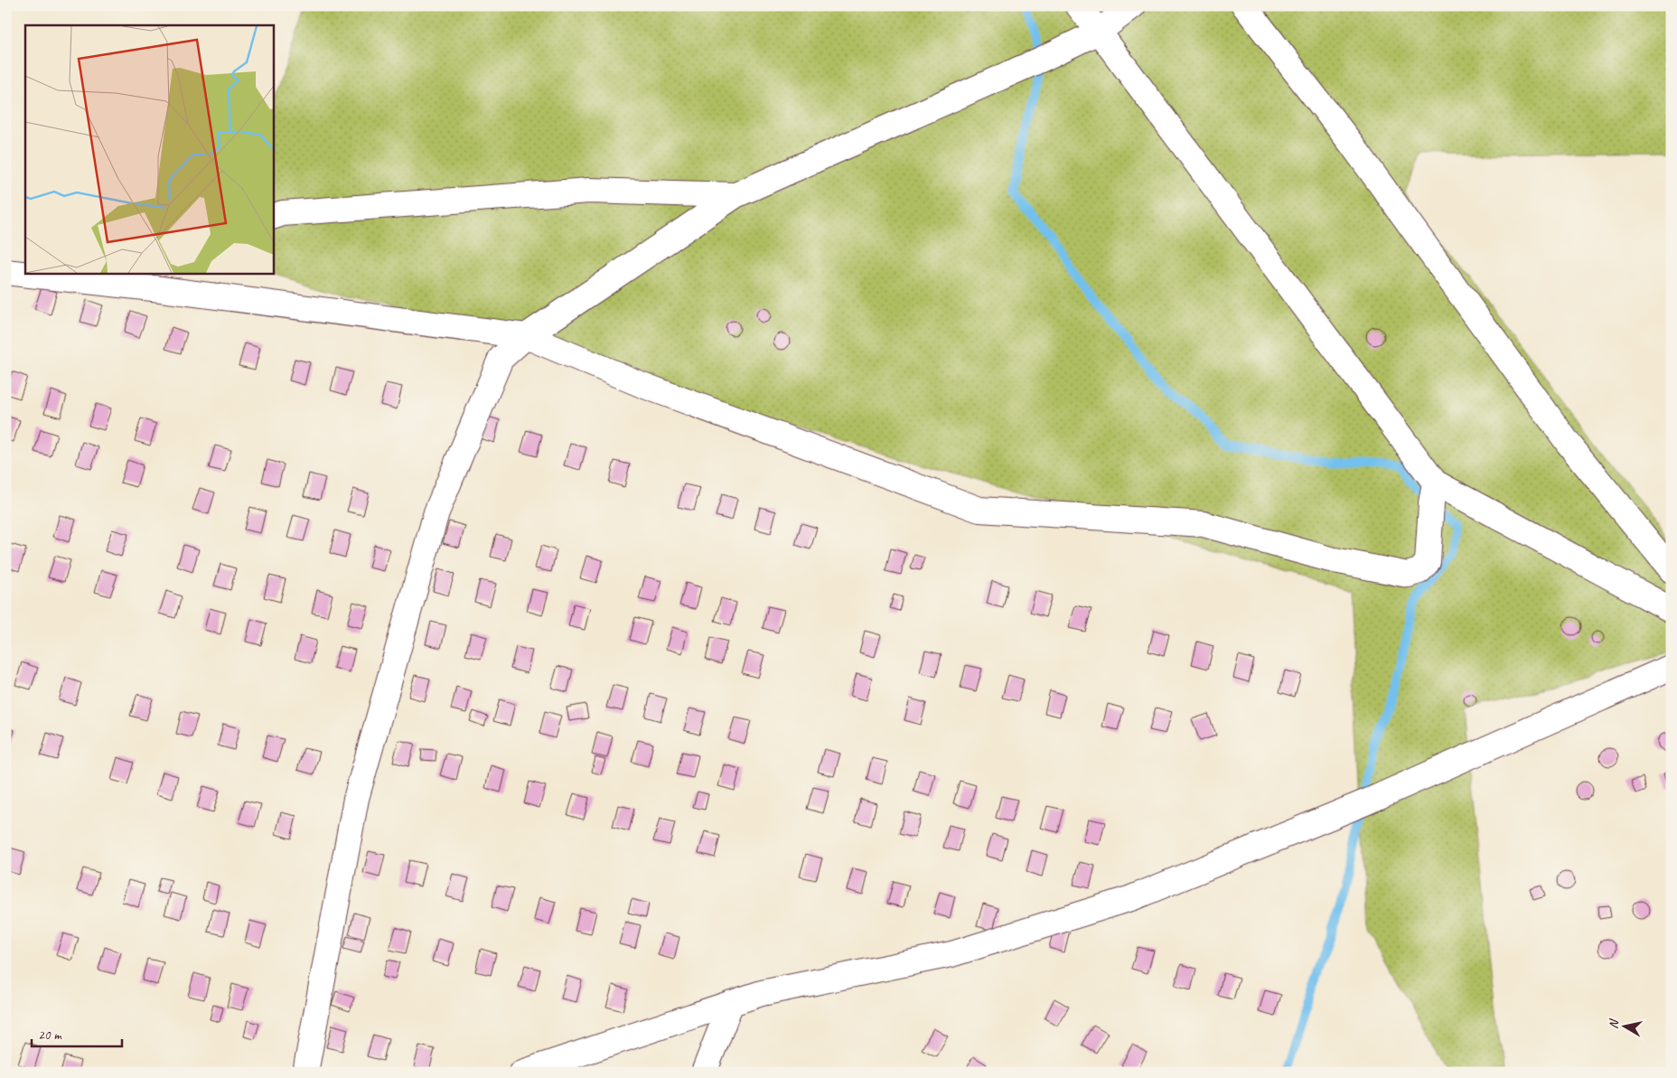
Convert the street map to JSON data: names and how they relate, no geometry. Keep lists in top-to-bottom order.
{
  "scale_bar": "20 m",
  "north": "left"
}
